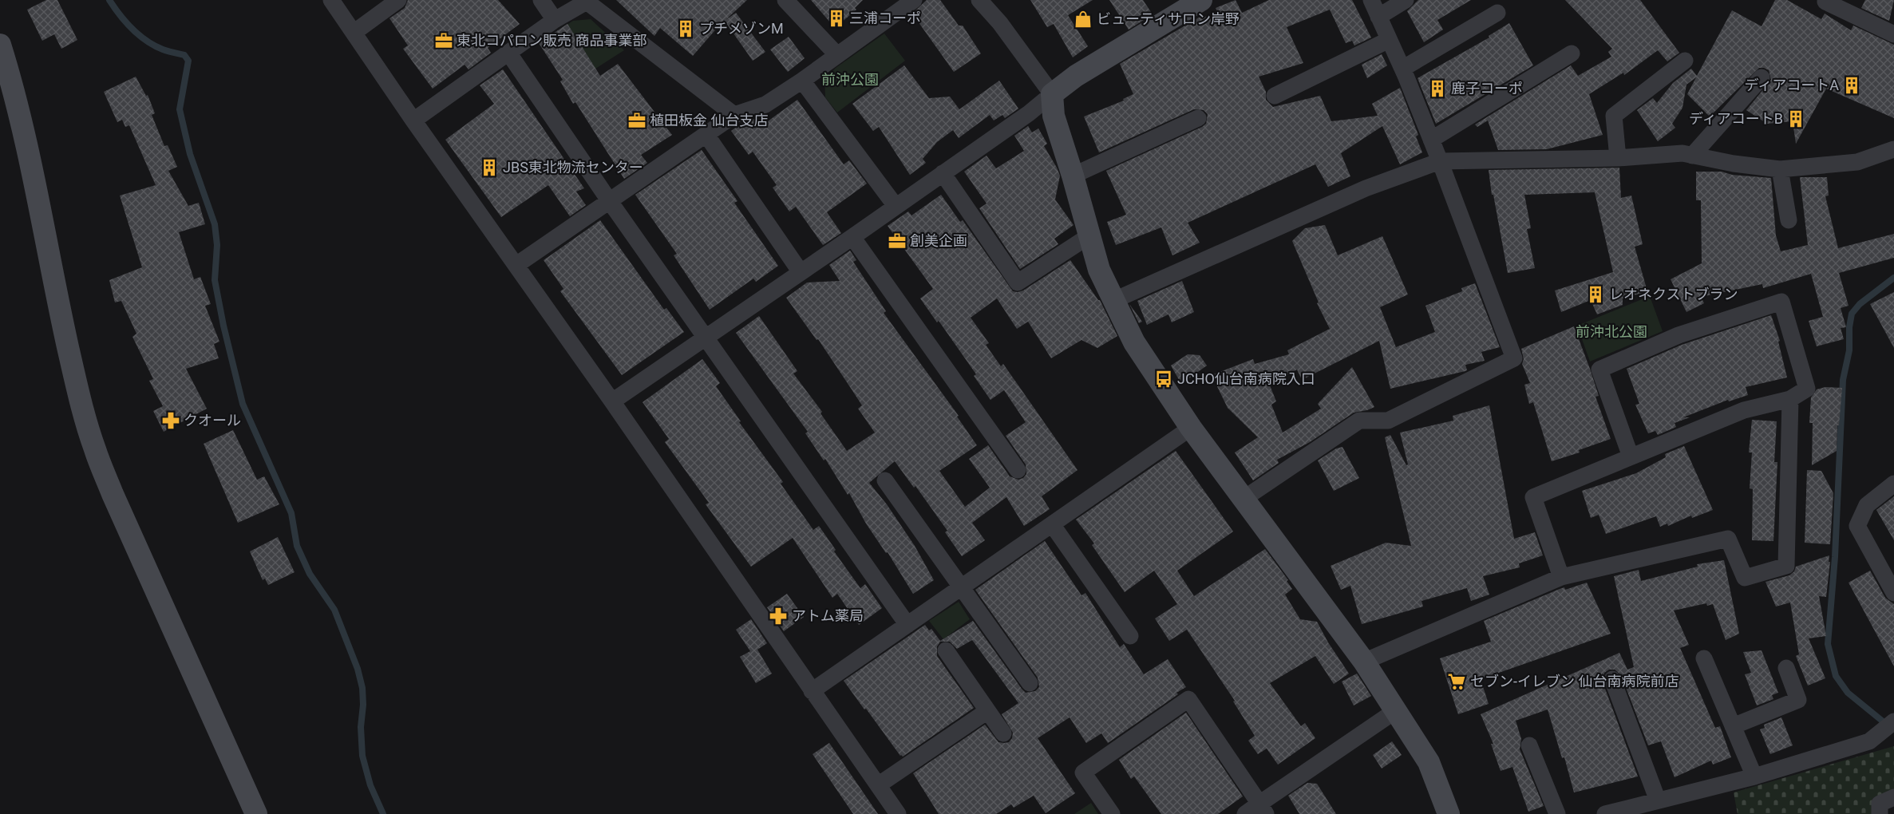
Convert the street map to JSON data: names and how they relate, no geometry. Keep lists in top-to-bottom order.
{
  "parks": ["前沖公園", "前沖北公園"],
  "places": {
    "building": [
      "三浦コーポ",
      "プチメゾンM",
      "ディアコートA",
      "鹿子コーポ",
      "ディアコートB",
      "JBS東北物流センター",
      "レオネクストブラン"
    ],
    "shop": ["ビューティサロン岸野"],
    "office": ["東北コパロン販売 商品事業部", "植田板金 仙台支店", "創美企画"],
    "bus stop": ["JCHO仙台南病院入口"],
    "pharmacy": ["クオール", "アトム薬局"],
    "supermarket": ["セブン-イレブン 仙台南病院前店"]
  }
}
